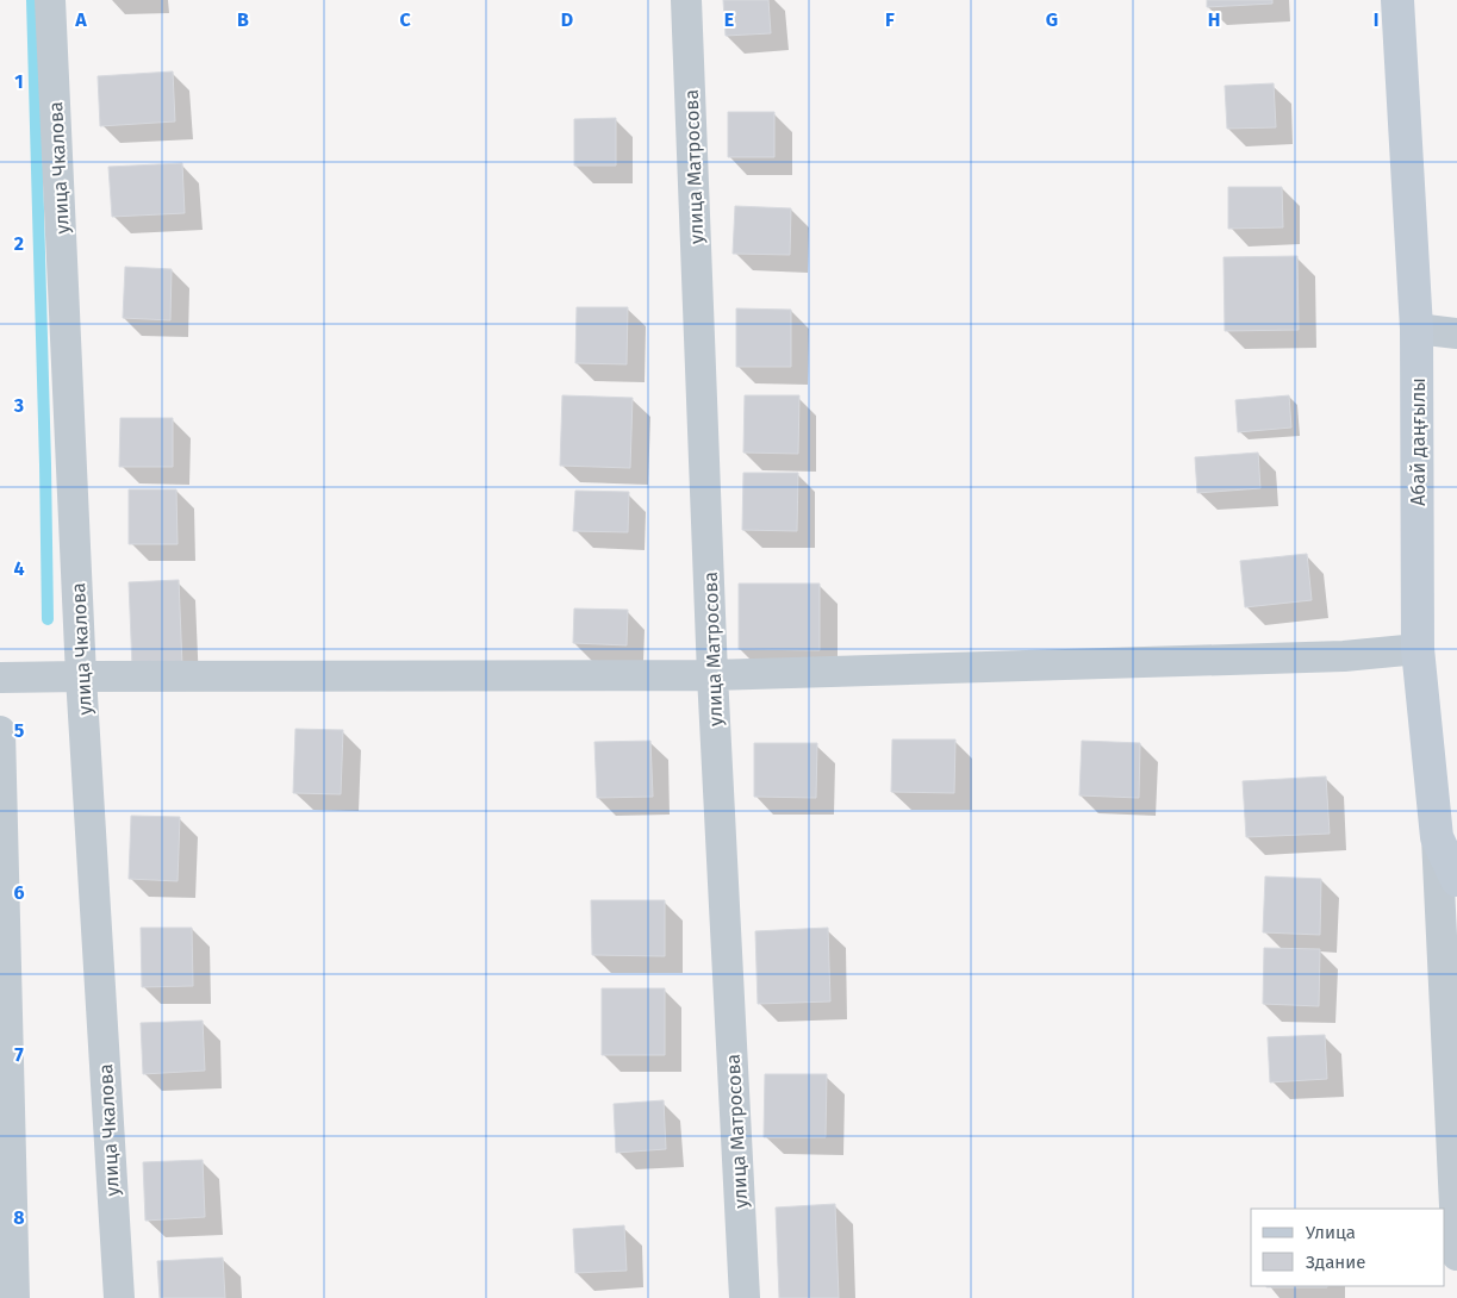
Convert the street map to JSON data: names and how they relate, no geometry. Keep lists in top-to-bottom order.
{
  "streets": {
    "street": ["улица Матросова", "улица Чкалова", "Абай даңғылы"]
  },
  "legend": ["Улица", "Здание"],
  "grid": {
    "columns": [
      "A",
      "B",
      "C",
      "D",
      "E",
      "F",
      "G",
      "H",
      "I"
    ],
    "rows": [
      "1",
      "2",
      "3",
      "4",
      "5",
      "6",
      "7",
      "8"
    ]
  }
}
